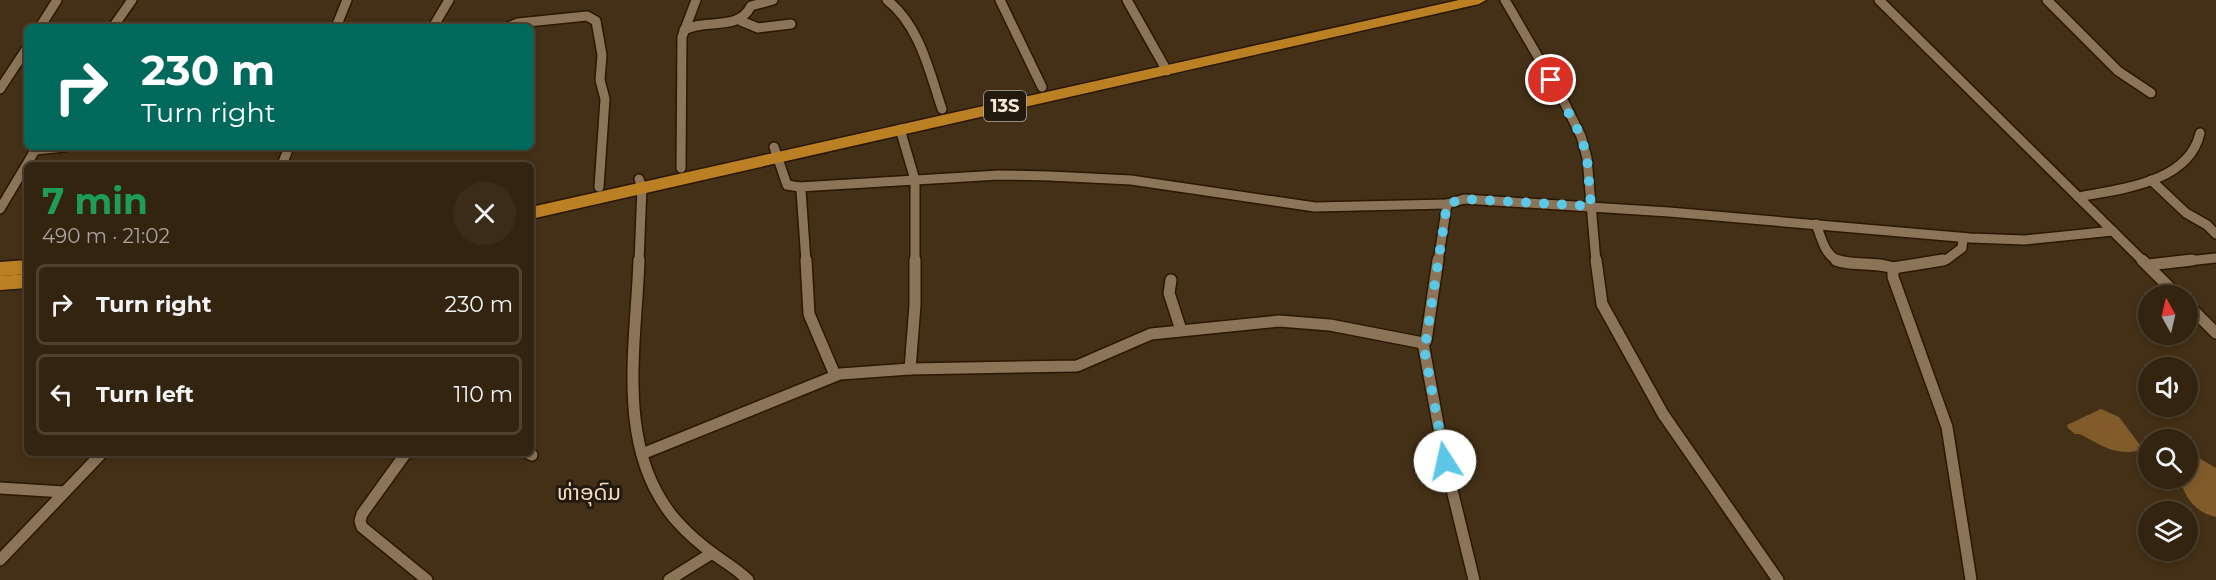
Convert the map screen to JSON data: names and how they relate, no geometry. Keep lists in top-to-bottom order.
{
  "streets": {
    "highway": ["13S"]
  },
  "districts": ["ທ່າອຸດົມ"],
  "north": "top",
  "page": {
    "turn": ["230 m", "Turn right"],
    "heading": ["7 min", "490 m · 21:02"],
    "list": [
      {
        "name": "Turn right",
        "value": "230 m"
      },
      {
        "name": "Turn left",
        "value": "110 m"
      }
    ]
  }
}
